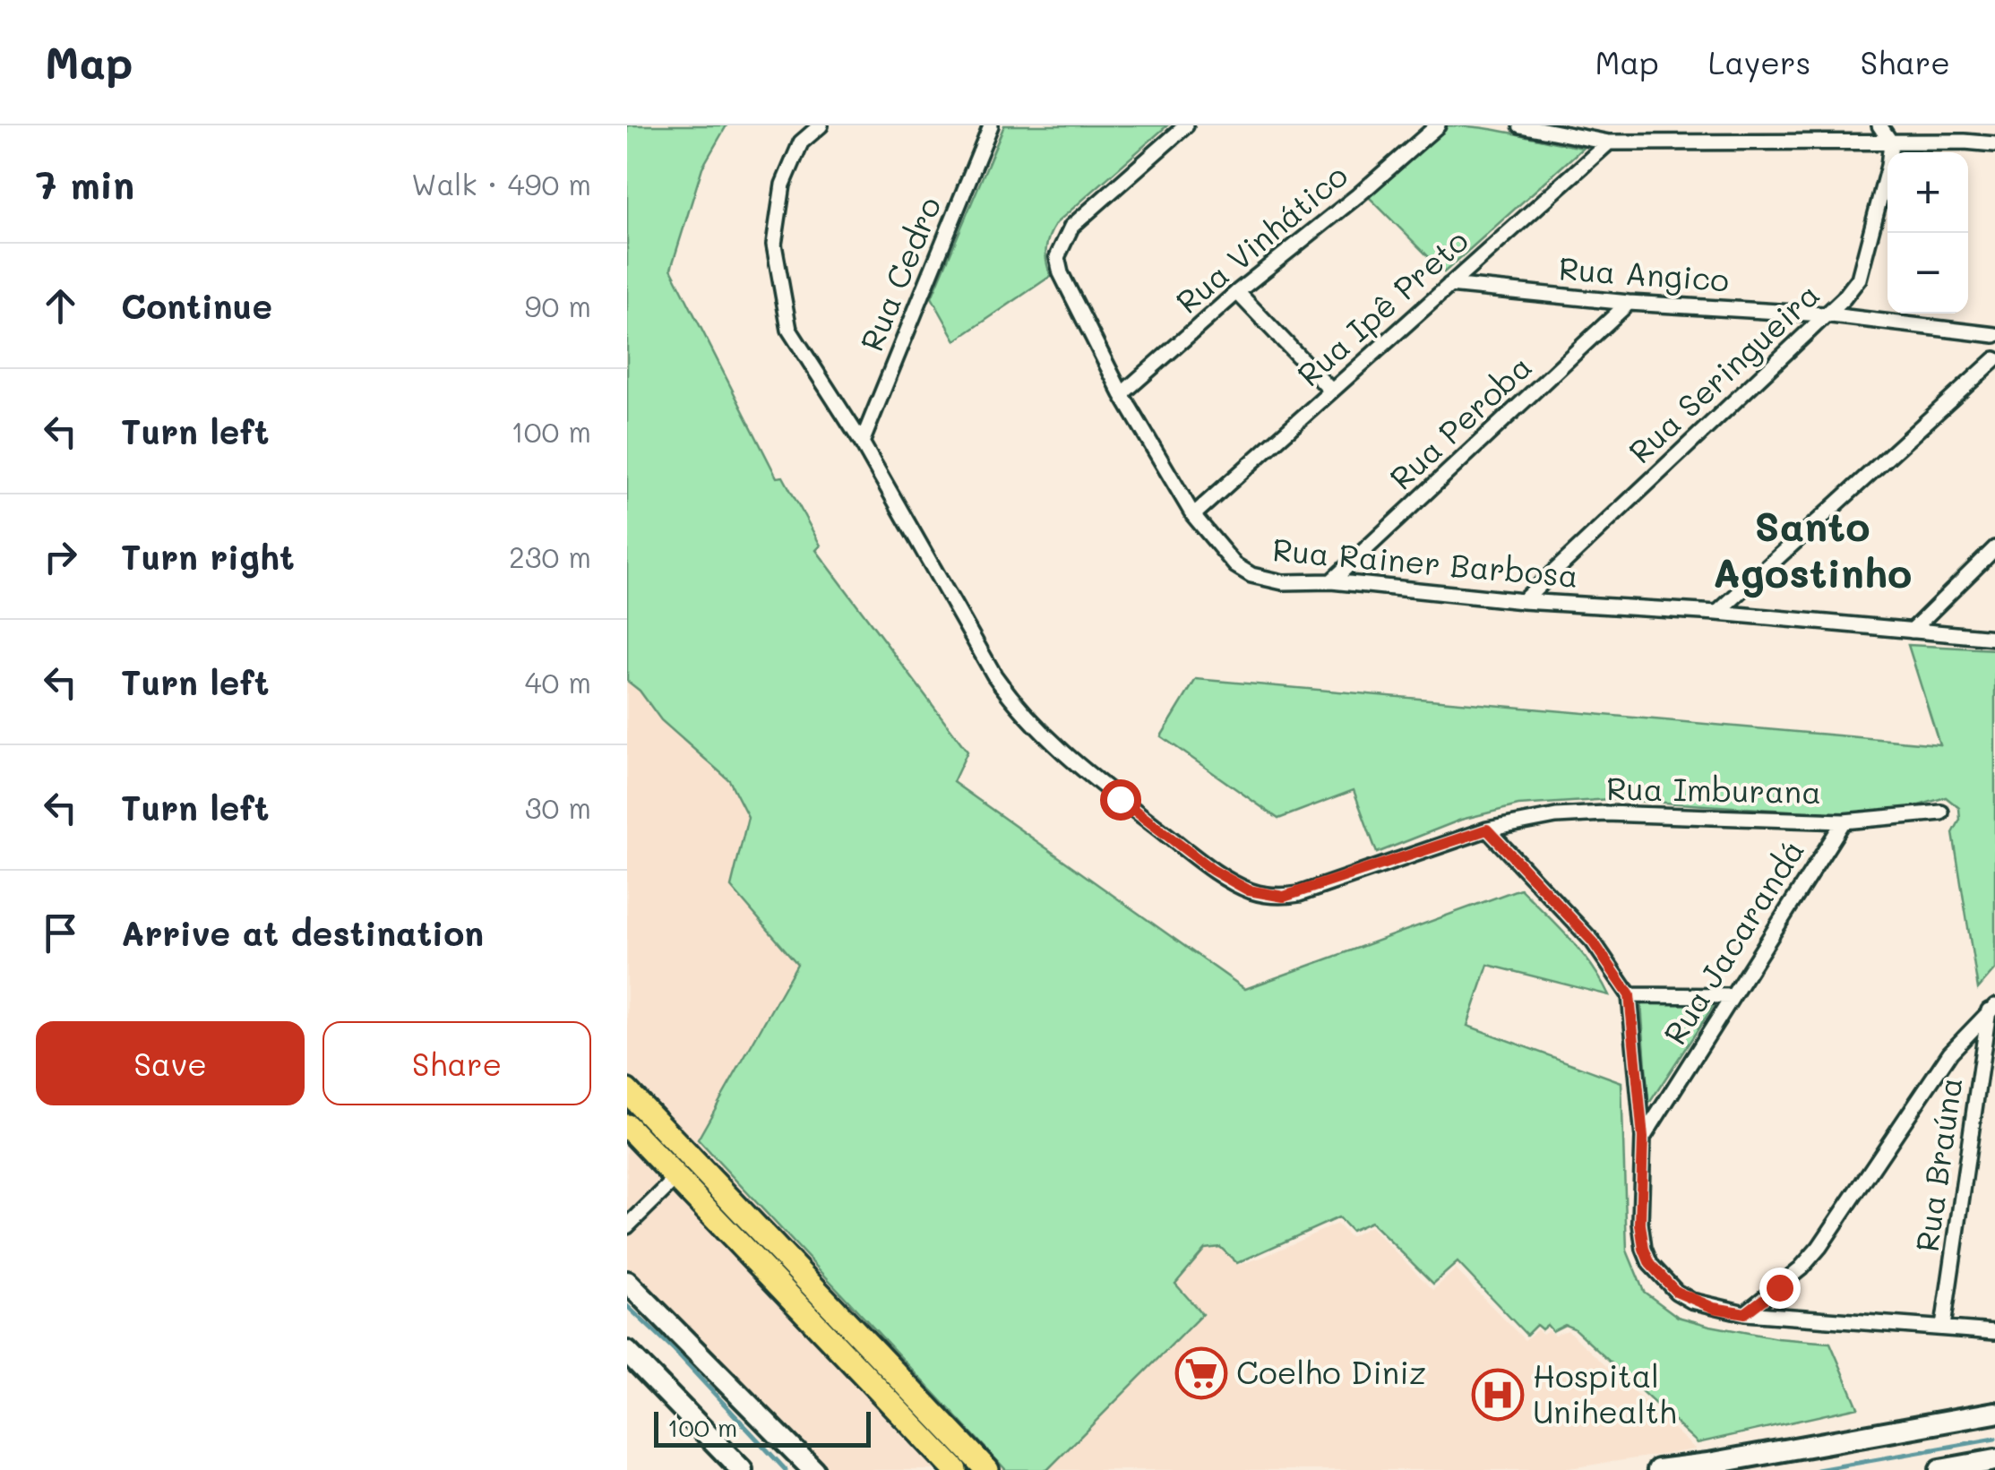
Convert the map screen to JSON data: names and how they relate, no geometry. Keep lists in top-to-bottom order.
{
  "streets": {
    "street": [
      "Rua Vinhático",
      "Rua Cedro",
      "Rua Angico",
      "Rua Ipê Preto",
      "Rua Seringueira",
      "Rua Peroba",
      "Rua Rainer Barbosa",
      "Rua Imburana",
      "Rua Jacarandá",
      "Rua Braúna"
    ]
  },
  "crossings": [
    ["Rua Vinhático", "Rua Rainer Barbosa"],
    ["Rua Cedro", "Rua Imburana"],
    ["Rua Angico", "Rua Ipê Preto"],
    ["Rua Angico", "Rua Seringueira"],
    ["Rua Angico", "Rua Peroba"],
    ["Rua Ipê Preto", "Rua Rainer Barbosa"],
    ["Rua Seringueira", "Rua Rainer Barbosa"],
    ["Rua Peroba", "Rua Rainer Barbosa"],
    ["Rua Imburana", "Rua Jacarandá"]
  ],
  "districts": ["Santo Agostinho"],
  "places": {
    "supermarket": ["Coelho Diniz"],
    "hospital": ["Hospital Unihealth"]
  },
  "scale_bar": "100 m",
  "page": {
    "header": "Map",
    "nav": ["Map", "Layers", "Share"],
    "heading": ["7 min", "Walk · 490 m"],
    "map_buttons": ["+", "−"],
    "list": [
      ["Continue", "90 m"],
      ["Turn left", "100 m"],
      ["Turn right", "230 m"],
      ["Turn left", "40 m"],
      ["Turn left", "30 m"],
      "Arrive at destination"
    ],
    "buttons": ["Save", "Share"],
    "scale": "100 m"
  }
}
